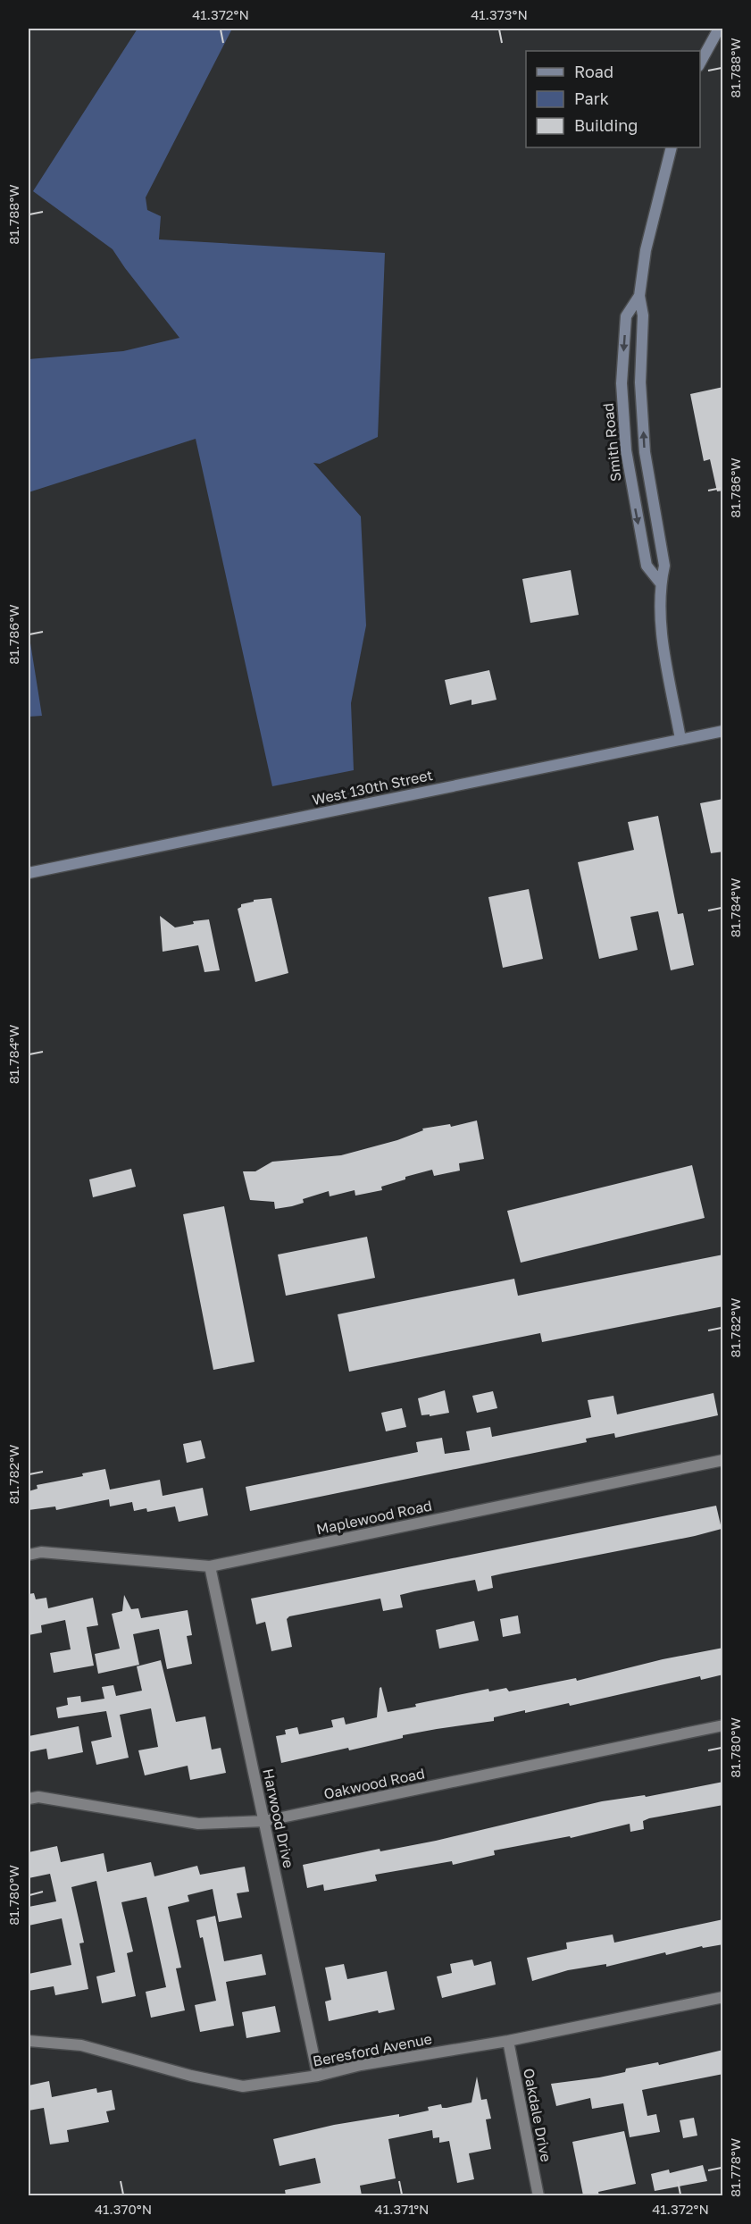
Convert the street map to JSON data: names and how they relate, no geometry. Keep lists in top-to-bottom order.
{
  "streets": {
    "main road": ["Smith Road", "West 130th Street"],
    "street": [
      "Maplewood Road",
      "Oakwood Road",
      "Harwood Drive",
      "Beresford Avenue",
      "Oakdale Drive"
    ]
  },
  "crossings": [
    ["Smith Road", "West 130th Street"],
    ["Maplewood Road", "Harwood Drive"],
    ["Oakwood Road", "Harwood Drive"],
    ["Harwood Drive", "Beresford Avenue"],
    ["Beresford Avenue", "Oakdale Drive"]
  ],
  "legend": ["Road", "Park", "Building"],
  "coordinates": [
    "41.372°N",
    "41.373°N",
    "81.788°W",
    "81.786°W",
    "81.784°W",
    "81.782°W",
    "81.780°W",
    "81.778°W",
    "41.370°N",
    "41.371°N"
  ]
}
